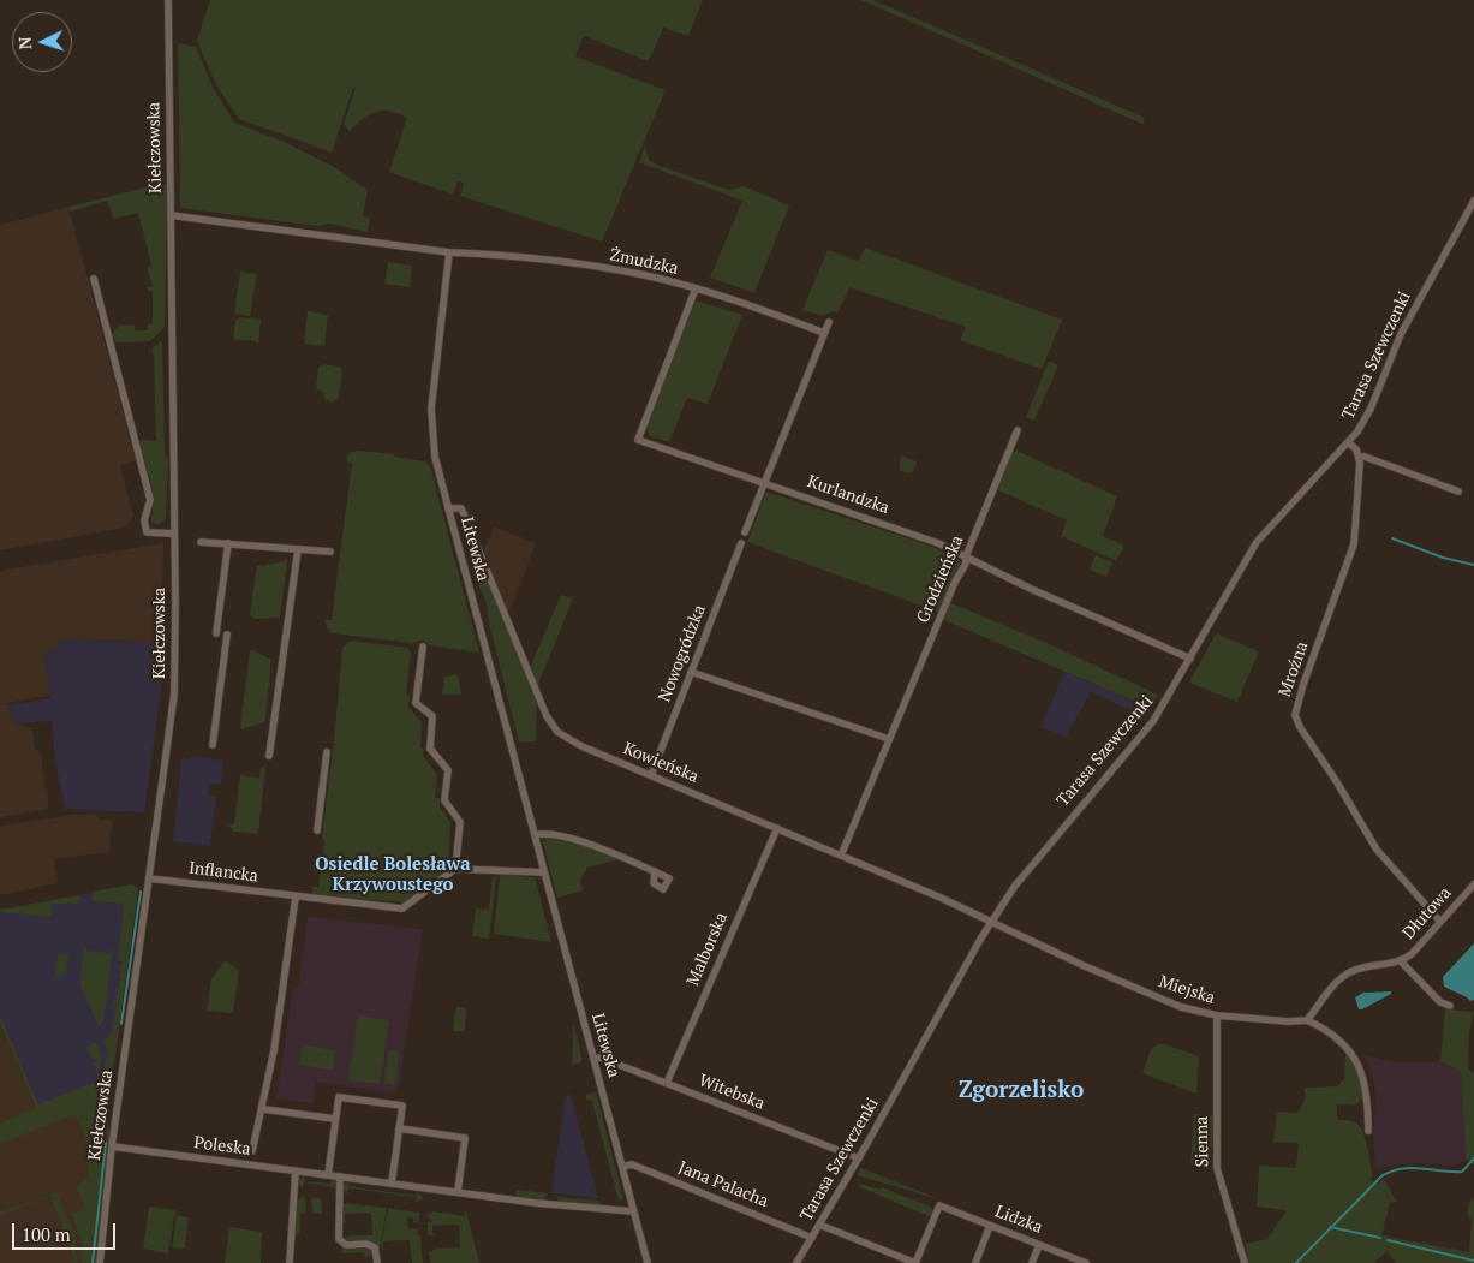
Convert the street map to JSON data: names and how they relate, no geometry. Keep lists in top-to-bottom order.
{
  "streets": {
    "street": [
      "Kiełczowska",
      "Żmudzka",
      "Tarasa Szewczenki",
      "Kurlandzka",
      "Litewska",
      "Grodzieńska",
      "Nowogródzka",
      "Mroźna",
      "Kowieńska",
      "Inflancka",
      "Dłutowa",
      "Malborska",
      "Miejska",
      "Witebska",
      "Sienna",
      "Poleska",
      "Jana Palacha",
      "Lidzka"
    ]
  },
  "crossings": [
    ["Kiełczowska", "Żmudzka"],
    ["Kiełczowska", "Inflancka"],
    ["Kiełczowska", "Poleska"],
    ["Żmudzka", "Kurlandzka"],
    ["Żmudzka", "Litewska"],
    ["Tarasa Szewczenki", "Kurlandzka"],
    ["Tarasa Szewczenki", "Kowieńska"],
    ["Tarasa Szewczenki", "Miejska"],
    ["Tarasa Szewczenki", "Witebska"],
    ["Tarasa Szewczenki", "Jana Palacha"],
    ["Kurlandzka", "Grodzieńska"],
    ["Litewska", "Kowieńska"],
    ["Litewska", "Witebska"],
    ["Litewska", "Poleska"],
    ["Litewska", "Jana Palacha"],
    ["Grodzieńska", "Kowieńska"],
    ["Nowogródzka", "Kowieńska"],
    ["Mroźna", "Dłutowa"],
    ["Kowieńska", "Malborska"],
    ["Kowieńska", "Miejska"],
    ["Inflancka", "Poleska"],
    ["Malborska", "Witebska"],
    ["Miejska", "Sienna"]
  ],
  "districts": ["Osiedle Bolesława Krzywoustego", "Zgorzelisko"],
  "scale_bar": "100 m",
  "north": "left"
}
